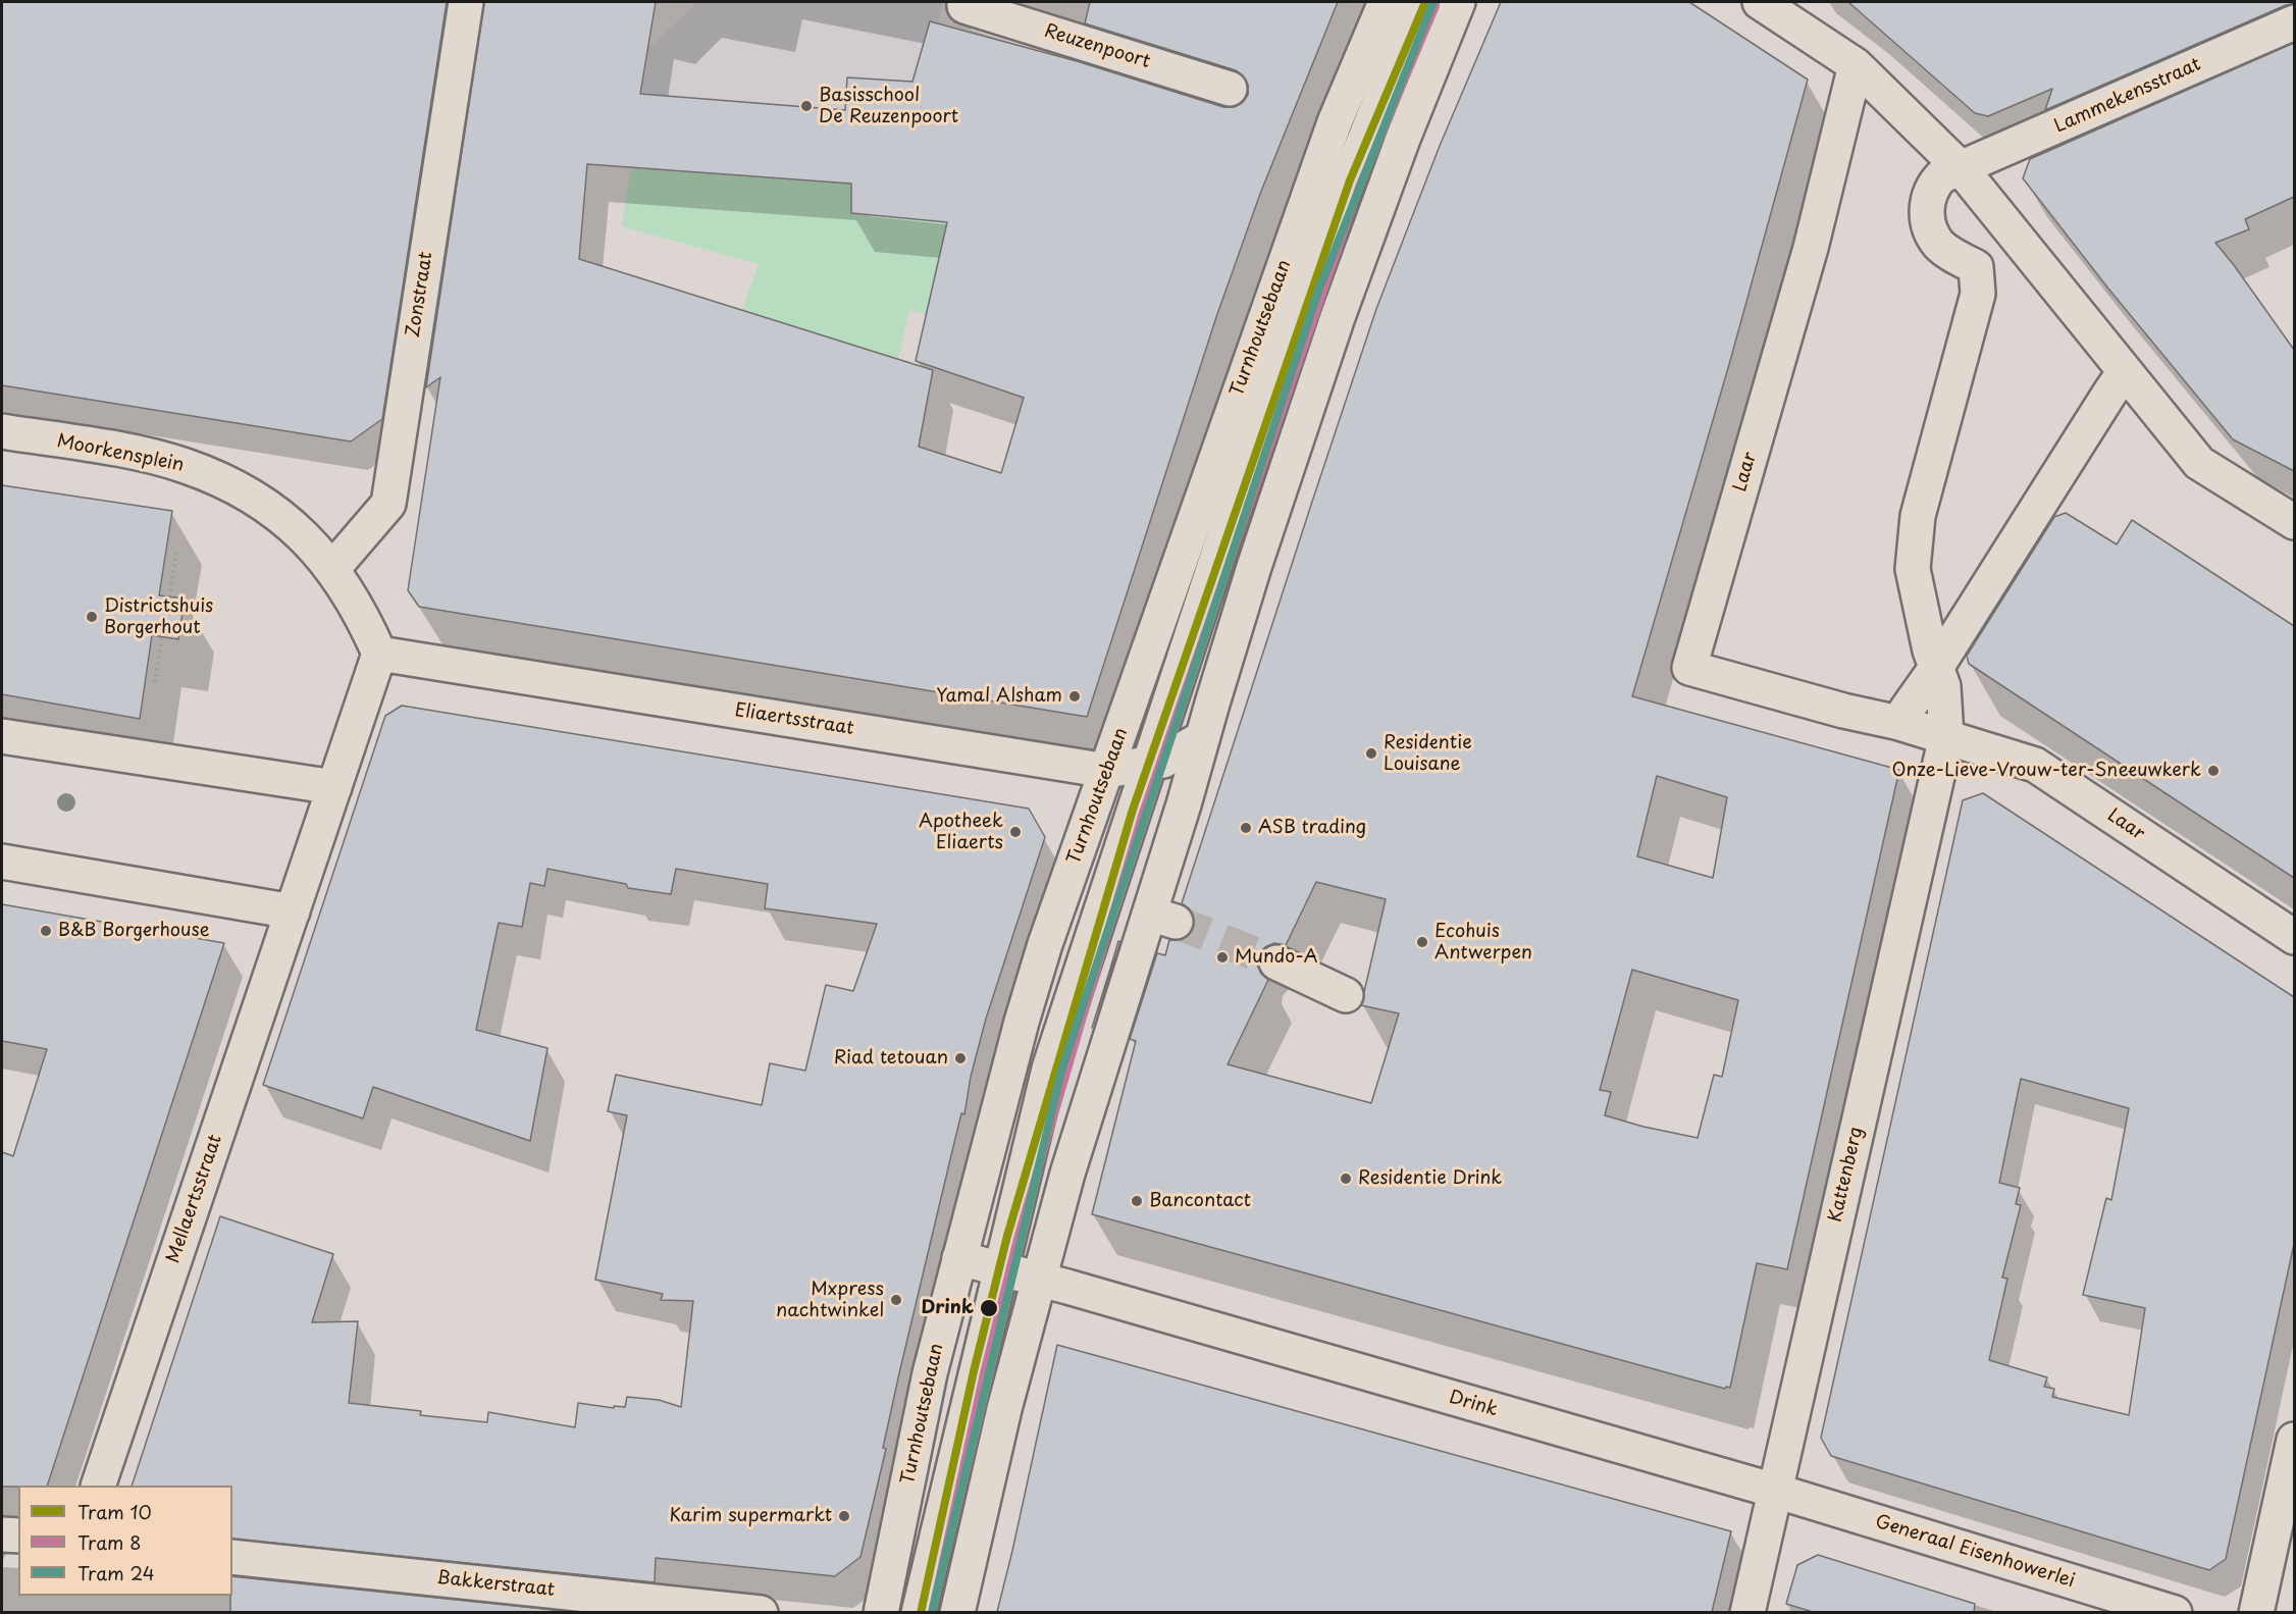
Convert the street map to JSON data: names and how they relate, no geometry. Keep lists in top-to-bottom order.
{
  "streets": {
    "street": [
      "Reuzenpoort",
      "Lammekensstraat",
      "Zonstraat",
      "Turnhoutsebaan",
      "Moorkensplein",
      "Laar",
      "Eliaertsstraat",
      "Kattenberg",
      "Mellaertsstraat",
      "Drink",
      "Generaal Eisenhowerlei",
      "Bakkerstraat"
    ]
  },
  "crossings": [
    ["Zonstraat", "Moorkensplein"],
    ["Turnhoutsebaan", "Eliaertsstraat"],
    ["Turnhoutsebaan", "Drink"],
    ["Moorkensplein", "Eliaertsstraat"],
    ["Laar", "Kattenberg"],
    ["Kattenberg", "Drink"],
    ["Kattenberg", "Generaal Eisenhowerlei"],
    ["Drink", "Generaal Eisenhowerlei"]
  ],
  "places": [
    "Basisschool De Reuzenpoort",
    "Districtshuis Borgerhout",
    "Yamal Alsham",
    "Residentie Louisane",
    "Onze-Lieve-Vrouw-ter-Sneeuwkerk",
    "ASB trading",
    "Apotheek Eliaerts",
    "B&B Borgerhouse",
    "Ecohuis Antwerpen",
    "Mundo-A",
    "Riad tetouan",
    "Residentie Drink",
    "Bancontact",
    "Mxpress nachtwinkel",
    "Drink",
    "Karim supermarkt"
  ],
  "lines": ["tram line 10", "tram line 24", "tram line 8"],
  "legend": ["Tram 10", "Tram 8", "Tram 24"]
}
